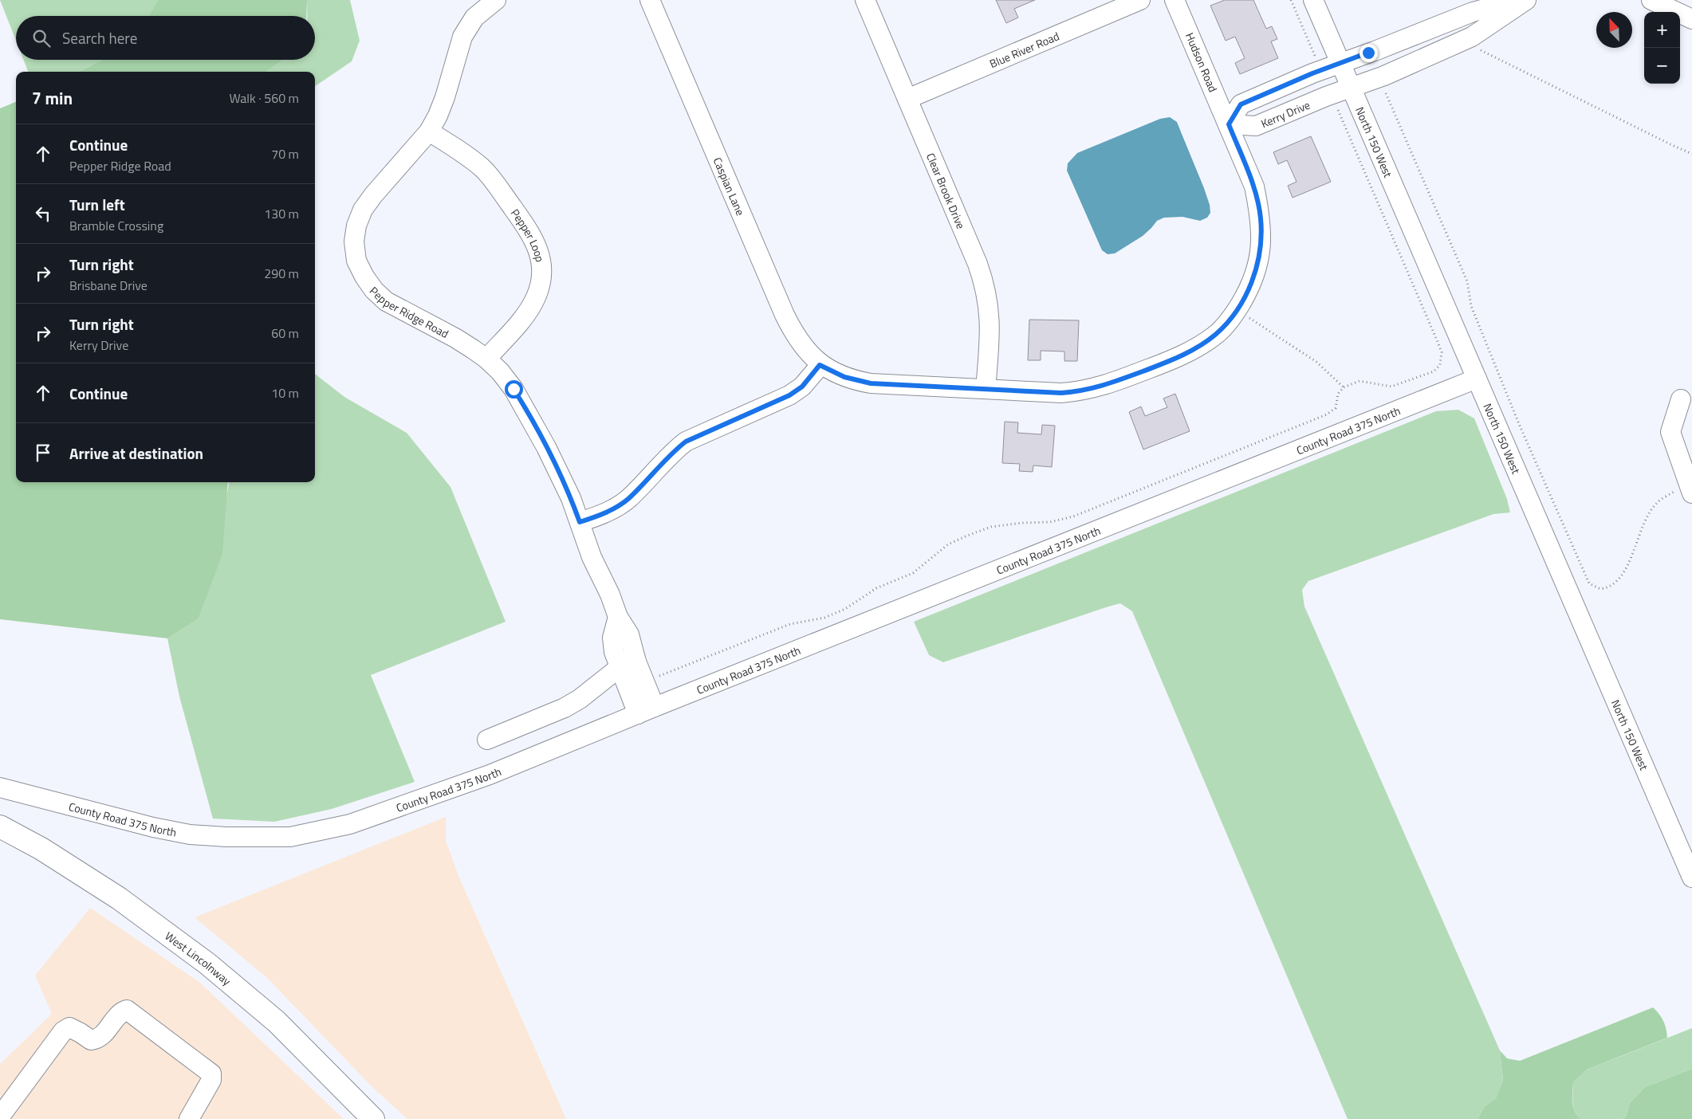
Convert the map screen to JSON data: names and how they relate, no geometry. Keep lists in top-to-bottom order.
{
  "streets": {
    "main road": ["West Lincolnway"],
    "street": [
      "Blue River Road",
      "Hudson Road",
      "Kerry Drive",
      "North 150 West",
      "Caspian Lane",
      "Clear Brook Drive",
      "Pepper Loop",
      "Pepper Ridge Road",
      "County Road 375 North"
    ]
  },
  "crossings": [
    ["Blue River Road", "Clear Brook Drive"],
    ["Hudson Road", "Kerry Drive"],
    ["Hudson Road", "Caspian Lane"],
    ["Hudson Road", "Clear Brook Drive"],
    ["Kerry Drive", "North 150 West"],
    ["North 150 West", "County Road 375 North"],
    ["Pepper Loop", "Pepper Ridge Road"],
    ["Pepper Ridge Road", "County Road 375 North"]
  ],
  "north": "top left",
  "page": {
    "map_buttons": ["+", "−"],
    "search": "Search here",
    "heading": ["7 min", "Walk · 560 m"],
    "list": [
      ["Continue", "Pepper Ridge Road", "70 m"],
      ["Turn left", "Bramble Crossing", "130 m"],
      ["Turn right", "Brisbane Drive", "290 m"],
      ["Turn right", "Kerry Drive", "60 m"],
      ["Continue", "10 m"],
      "Arrive at destination"
    ]
  }
}
